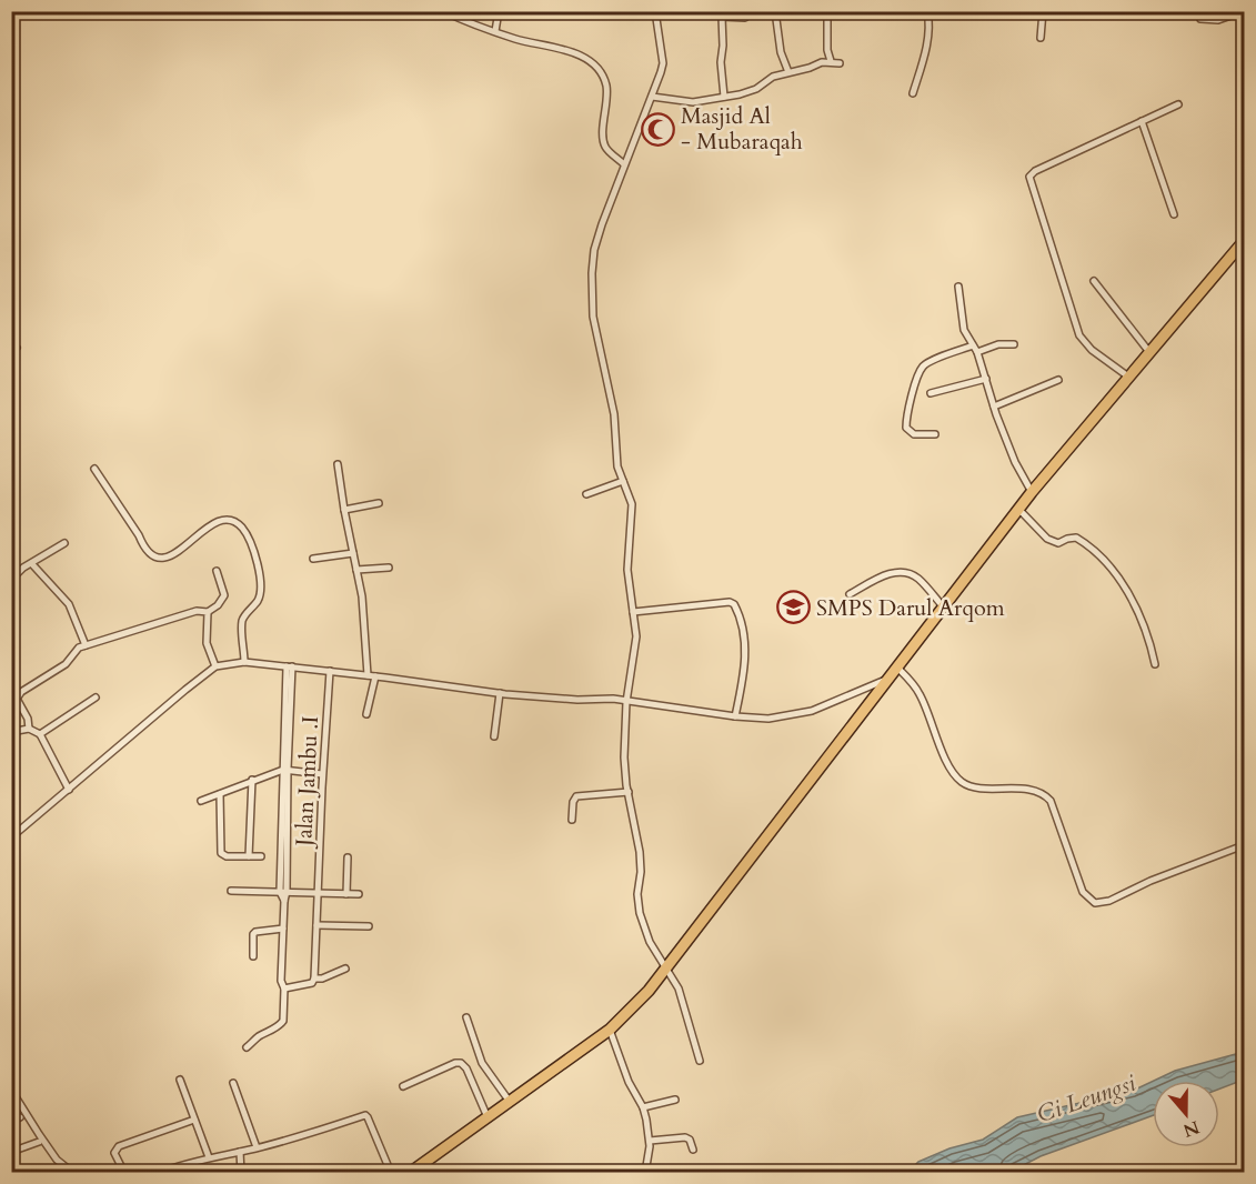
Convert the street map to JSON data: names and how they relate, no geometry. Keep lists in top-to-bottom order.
{
  "streets": {
    "street": ["Jalan Jambu .I"]
  },
  "water": ["Ci Leungsi"],
  "places": {
    "mosque": ["Masjid Al - Mubaraqah"],
    "school or university": ["SMPS Darul Arqom"]
  },
  "north": "bottom"
}
